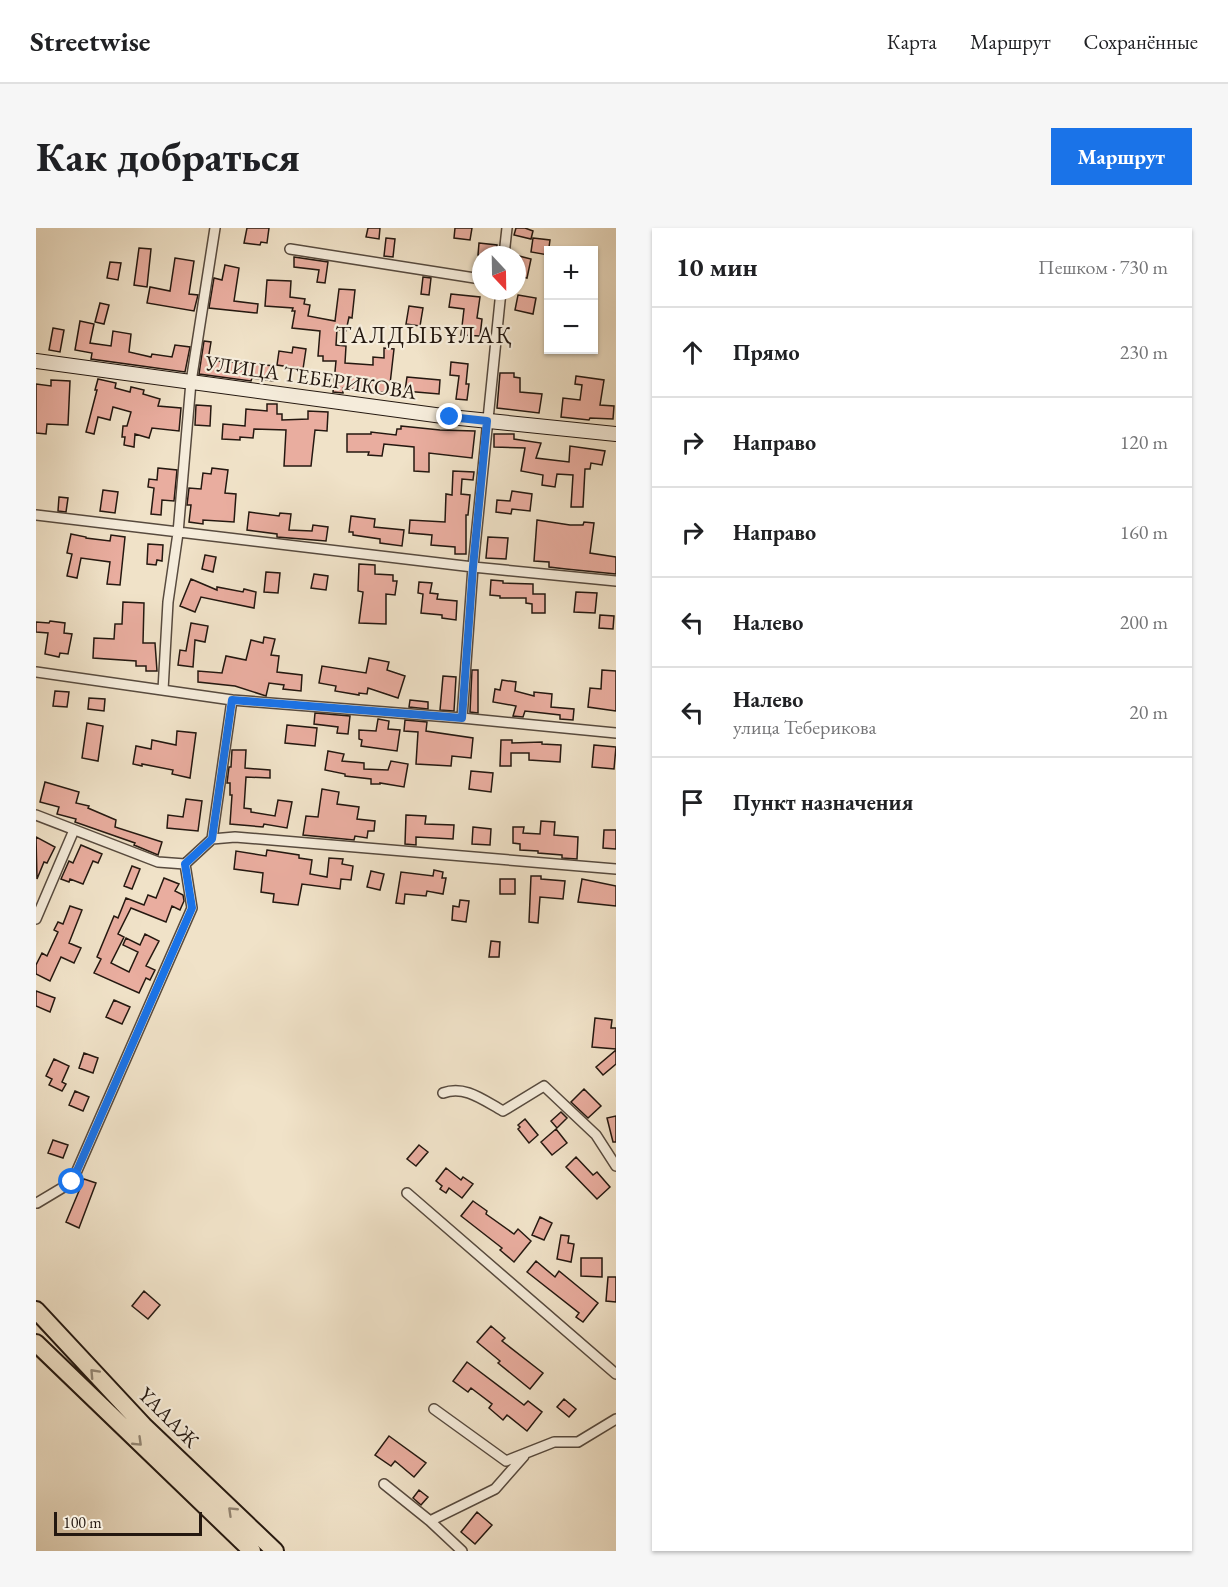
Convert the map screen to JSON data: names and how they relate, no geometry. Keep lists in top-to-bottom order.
{
  "streets": {
    "highway": ["ҮАААЖ"],
    "street": ["УЛИЦА ТЕБЕРИКОВА"]
  },
  "districts": ["ТАЛДЫБҰЛАҚ"],
  "scale_bar": "100 m",
  "north": "bottom",
  "page": {
    "header": "Streetwise",
    "nav": ["Карта", "Маршрут", "Сохранённые"],
    "buttons": "Маршрут",
    "title": "Как добраться",
    "heading": ["10 мин", "Пешком · 730 m"],
    "map_buttons": ["+", "−"],
    "list": [
      ["Прямо", "230 m"],
      ["Направо", "120 m"],
      ["Направо", "160 m"],
      ["Налево", "200 m"],
      ["Налево", "улица Теберикова", "20 m"],
      "Пункт назначения"
    ],
    "scale": "100 m"
  }
}
